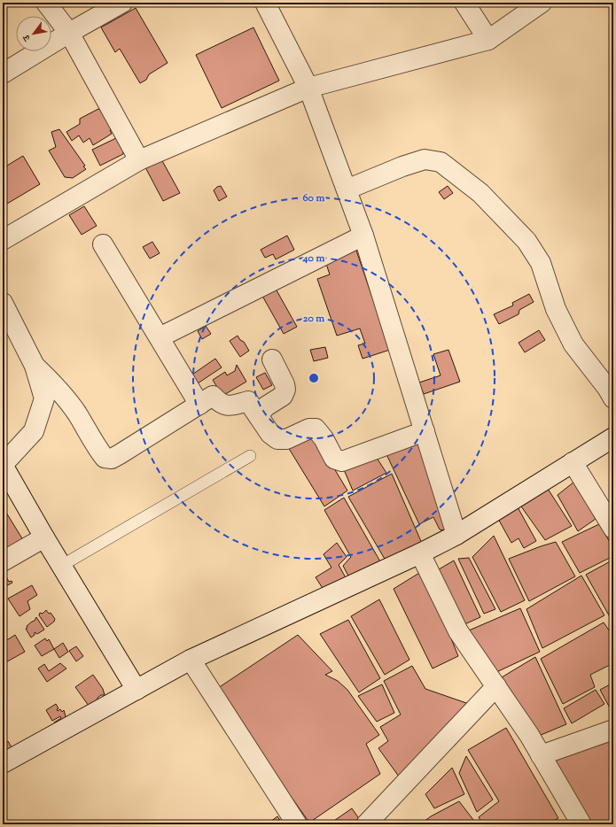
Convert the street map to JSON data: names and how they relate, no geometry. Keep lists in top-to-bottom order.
{
  "north": "bottom left",
  "rings": ["60 m", "40 m", "20 m"]
}
